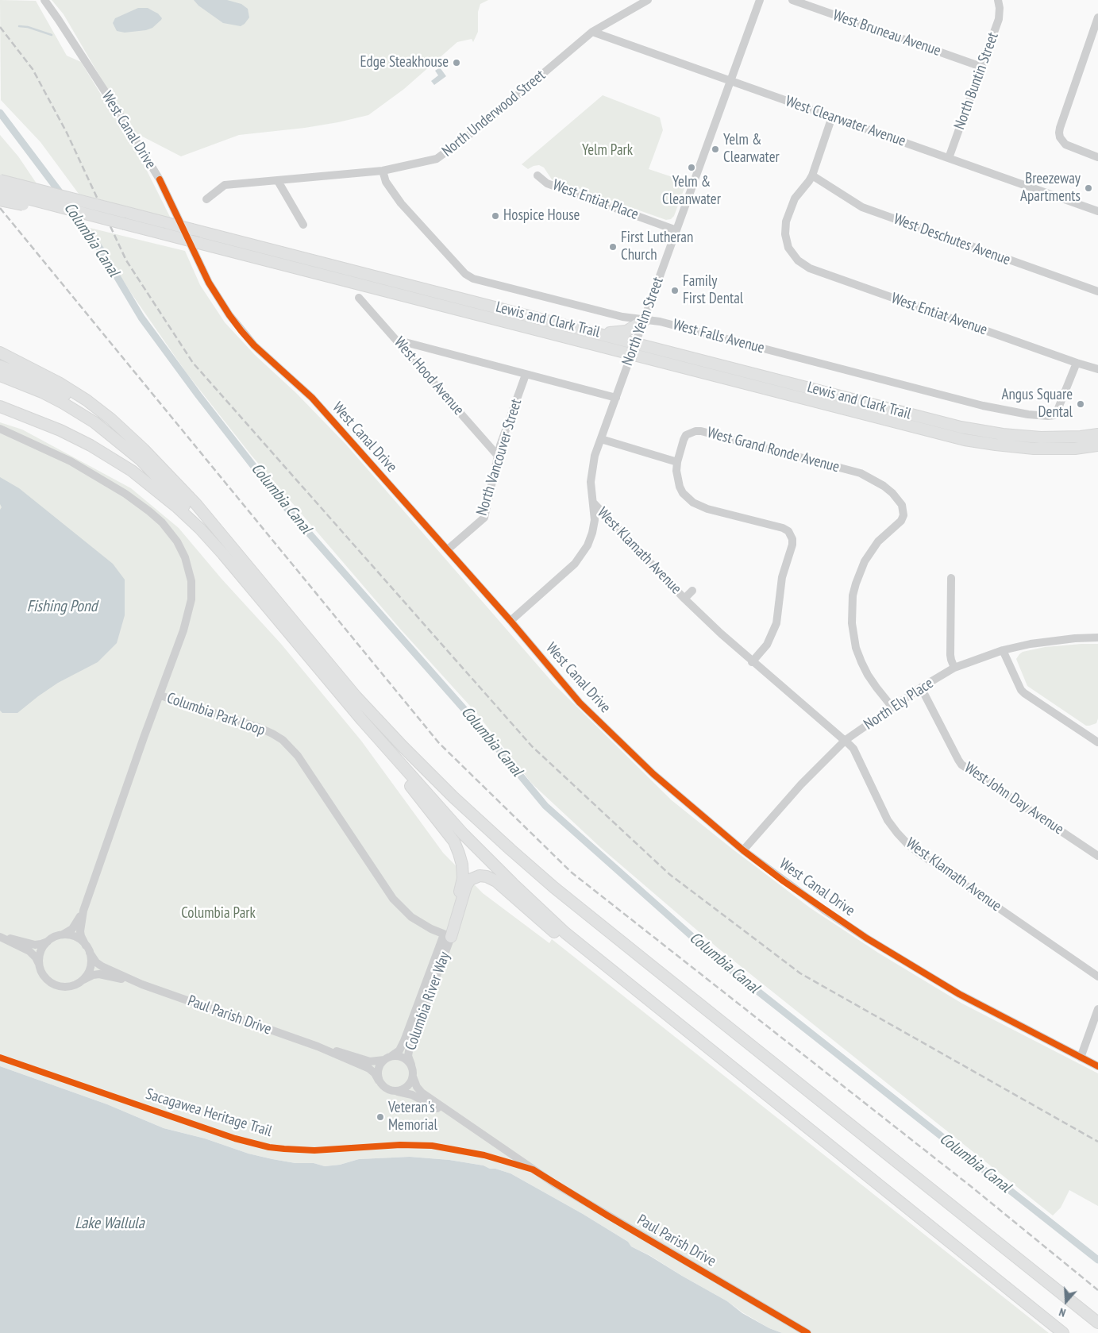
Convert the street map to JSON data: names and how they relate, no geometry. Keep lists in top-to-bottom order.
{
  "streets": {
    "highway": ["Lewis and Clark Trail"],
    "street": [
      "West Bruneau Avenue",
      "North Buntin Street",
      "North Underwood Street",
      "West Clearwater Avenue",
      "West Canal Drive",
      "West Entiat Place",
      "West Deschutes Avenue",
      "West Entiat Avenue",
      "North Yelm Street",
      "West Falls Avenue",
      "West Hood Avenue",
      "West Grand Ronde Avenue",
      "North Vancouver Street",
      "West Klamath Avenue",
      "North Ely Place",
      "Columbia Park Loop",
      "West John Day Avenue",
      "Columbia River Way",
      "Paul Parish Drive"
    ],
    "cycle path": ["Sacagawea Heritage Trail"]
  },
  "crossings": [
    ["West Bruneau Avenue", "North Buntin Street"],
    ["North Buntin Street", "West Clearwater Avenue"],
    ["North Underwood Street", "West Clearwater Avenue"],
    ["North Underwood Street", "West Falls Avenue"],
    ["West Clearwater Avenue", "North Yelm Street"],
    ["West Canal Drive", "North Yelm Street"],
    ["West Canal Drive", "North Vancouver Street"],
    ["West Canal Drive", "North Ely Place"],
    ["West Entiat Place", "North Yelm Street"],
    ["West Deschutes Avenue", "West Entiat Avenue"],
    ["West Entiat Avenue", "West Falls Avenue"],
    ["Lewis and Clark Trail", "North Yelm Street"],
    ["North Yelm Street", "West Falls Avenue"],
    ["North Yelm Street", "West Klamath Avenue"],
    ["West Hood Avenue", "North Vancouver Street"],
    ["West Grand Ronde Avenue", "North Ely Place"],
    ["West Klamath Avenue", "North Ely Place"],
    ["North Ely Place", "West John Day Avenue"],
    ["Columbia Park Loop", "Columbia River Way"],
    ["Columbia Park Loop", "Paul Parish Drive"],
    ["Columbia River Way", "Paul Parish Drive"]
  ],
  "water": ["Columbia Canal", "Fishing Pond", "Lake Wallula"],
  "parks": ["Yelm Park", "Columbia Park"],
  "places": [
    "Edge Steakhouse",
    "Yelm & Clearwater",
    "Yelm & Cleanwater",
    "Breezeway Apartments",
    "Hospice House",
    "First Lutheran Church",
    "Family First Dental",
    "Angus Square Dental",
    "Veteran's Memorial"
  ],
  "north": "bottom"
}
